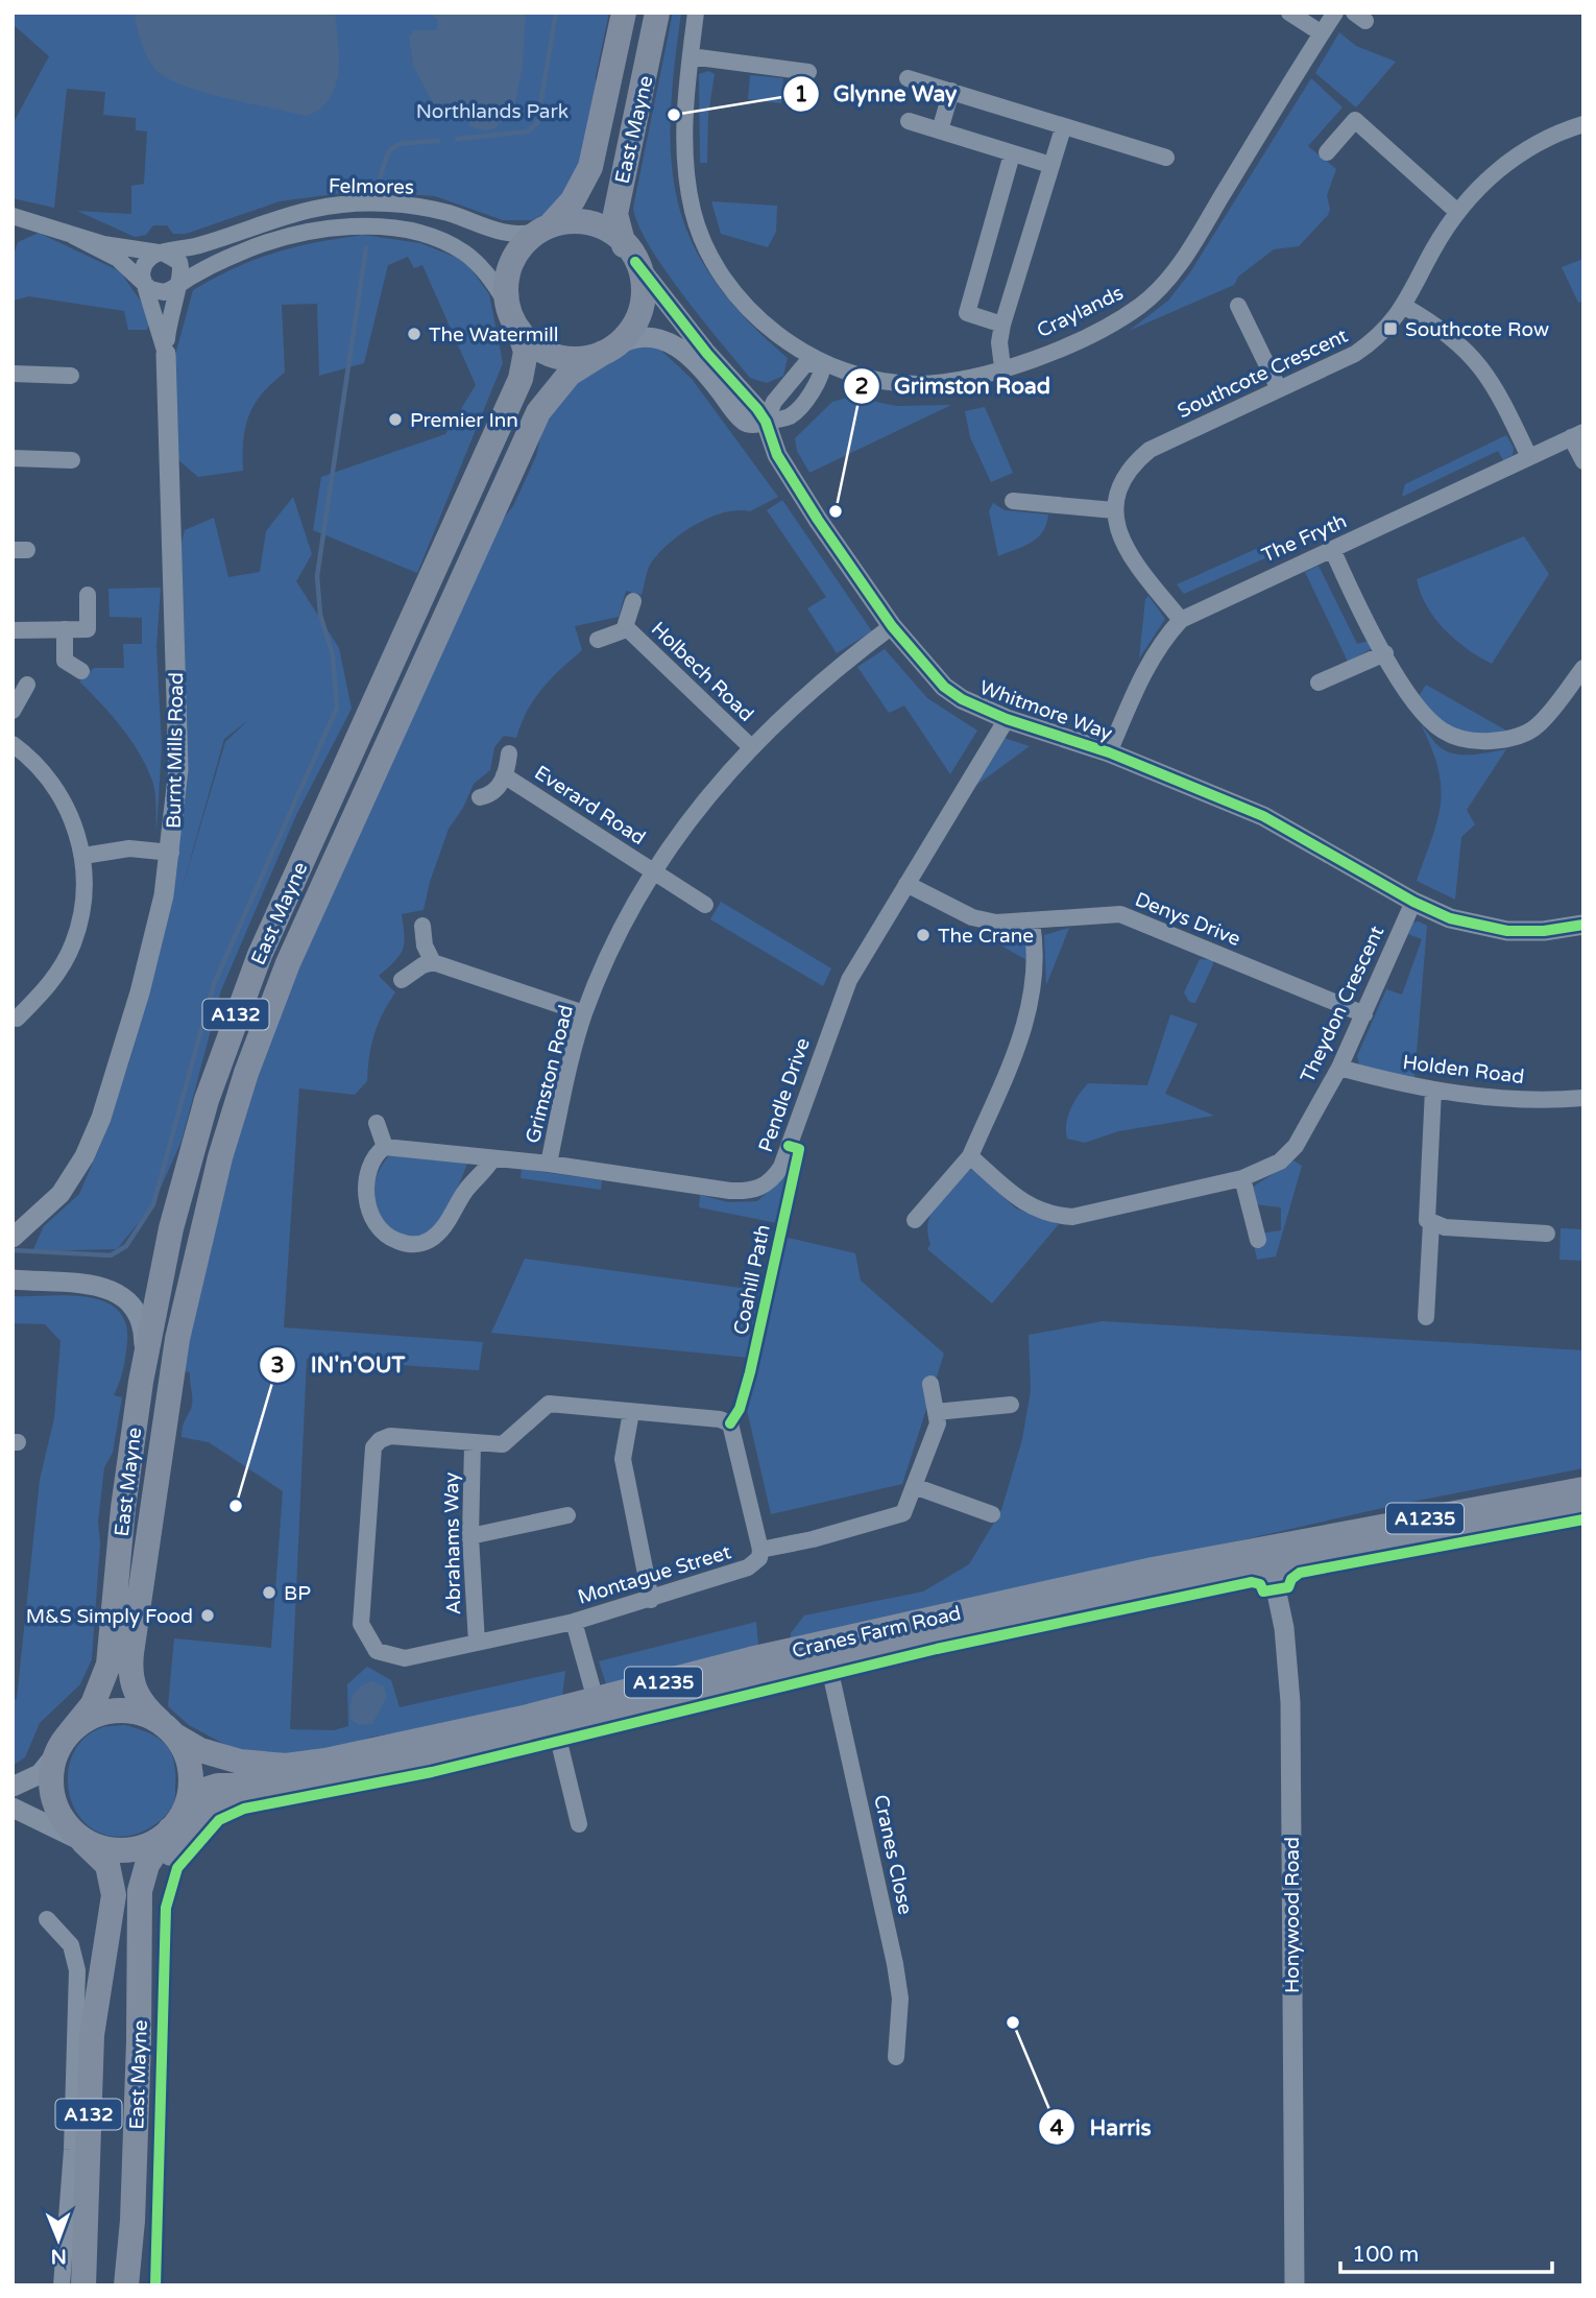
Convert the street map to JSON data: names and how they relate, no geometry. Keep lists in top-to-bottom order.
{
  "streets": {
    "main road": [
      "East Mayne",
      "A132",
      "A1235",
      "Cranes Farm Road"
    ],
    "street": [
      "Felmores",
      "Craylands",
      "Southcote Crescent",
      "The Fryth",
      "Holbech Road",
      "Whitmore Way",
      "Burnt Mills Road",
      "Everard Road",
      "Denys Drive",
      "Theydon Crescent",
      "Holden Road",
      "Grimston Road",
      "Pendle Drive",
      "Abrahams Way",
      "Montague Street",
      "Cranes Close",
      "Honywood Road"
    ],
    "cycle path": ["Coahill Path"]
  },
  "crossings": [
    ["East Mayne", "Felmores"],
    ["East Mayne", "Whitmore Way"],
    ["East Mayne", "A132"],
    ["East Mayne", "Cranes Farm Road"],
    ["Felmores", "Whitmore Way"],
    ["Felmores", "Burnt Mills Road"],
    ["Felmores", "A132"],
    ["The Fryth", "Whitmore Way"],
    ["Holbech Road", "Grimston Road"],
    ["Whitmore Way", "Theydon Crescent"],
    ["Whitmore Way", "A132"],
    ["Whitmore Way", "Grimston Road"],
    ["Whitmore Way", "Pendle Drive"],
    ["Everard Road", "Grimston Road"],
    ["Denys Drive", "Theydon Crescent"],
    ["Denys Drive", "Pendle Drive"],
    ["Theydon Crescent", "Holden Road"],
    ["A132", "Cranes Farm Road"],
    ["Grimston Road", "Pendle Drive"],
    ["Abrahams Way", "Montague Street"],
    ["Cranes Farm Road", "Cranes Close"],
    ["Cranes Farm Road", "Honywood Road"]
  ],
  "parks": ["Northlands Park"],
  "places": {
    "other": [
      "Glynne Way",
      "The Watermill",
      "Premier Inn",
      "Grimston Road",
      "The Crane",
      "IN'n'OUT",
      "BP",
      "M&S Simply Food",
      "Harris"
    ],
    "transit": ["Southcote Row"]
  },
  "scale_bar": "100 m",
  "north": "bottom"
}
